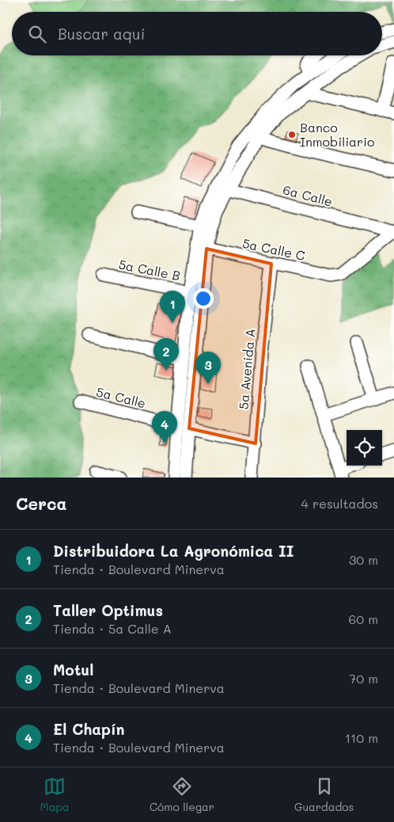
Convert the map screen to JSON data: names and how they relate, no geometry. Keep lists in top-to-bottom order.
{
  "streets": {
    "street": [
      "6a Calle",
      "5a Calle C",
      "5a Calle B",
      "5a Avenida A",
      "5a Calle"
    ]
  },
  "crossings": [
    ["6a Calle", "5a Calle C"],
    ["5a Calle C", "5a Avenida A"],
    ["5a Avenida A", "5a Calle"]
  ],
  "places": ["Banco Inmobiliario"],
  "page": {
    "search": "Buscar aquí",
    "pins": [
      "1",
      "2",
      "3",
      "4"
    ],
    "heading": ["Cerca", "4 resultados"],
    "list": [
      {
        "mark": "1",
        "name": "Distribuidora La Agronómica II",
        "note": "Tienda · Boulevard Minerva",
        "value": "30 m"
      },
      {
        "mark": "2",
        "name": "Taller Optimus",
        "note": "Tienda · 5a Calle A",
        "value": "60 m"
      },
      {
        "mark": "3",
        "name": "Motul",
        "note": "Tienda · Boulevard Minerva",
        "value": "70 m"
      },
      {
        "mark": "4",
        "name": "El Chapín",
        "note": "Tienda · Boulevard Minerva",
        "value": "110 m"
      }
    ],
    "nav": ["Mapa", "Cómo llegar", "Guardados"]
  }
}
